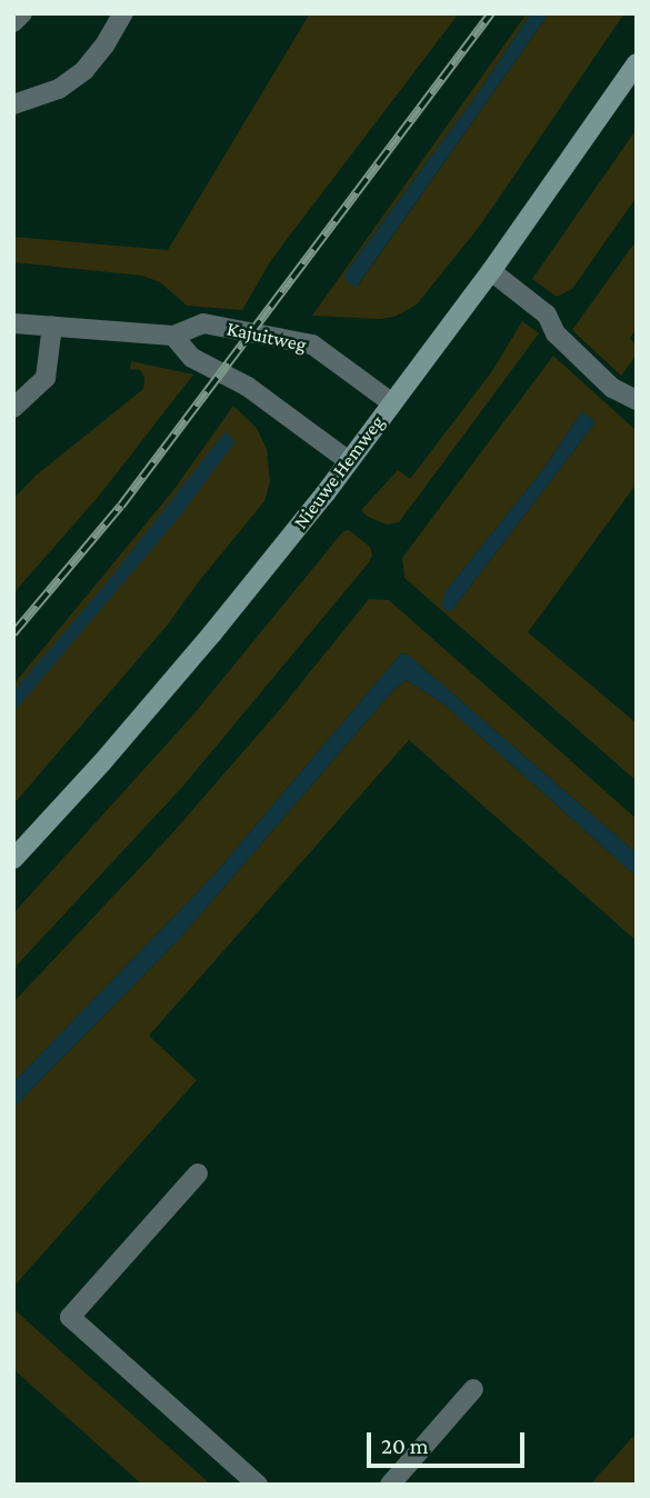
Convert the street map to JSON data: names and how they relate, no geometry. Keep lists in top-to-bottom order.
{
  "streets": {
    "main road": ["Nieuwe Hemweg"],
    "street": ["Kajuitweg"]
  },
  "crossings": [
    ["Kajuitweg", "Nieuwe Hemweg"]
  ],
  "scale_bar": "20 m"
}
